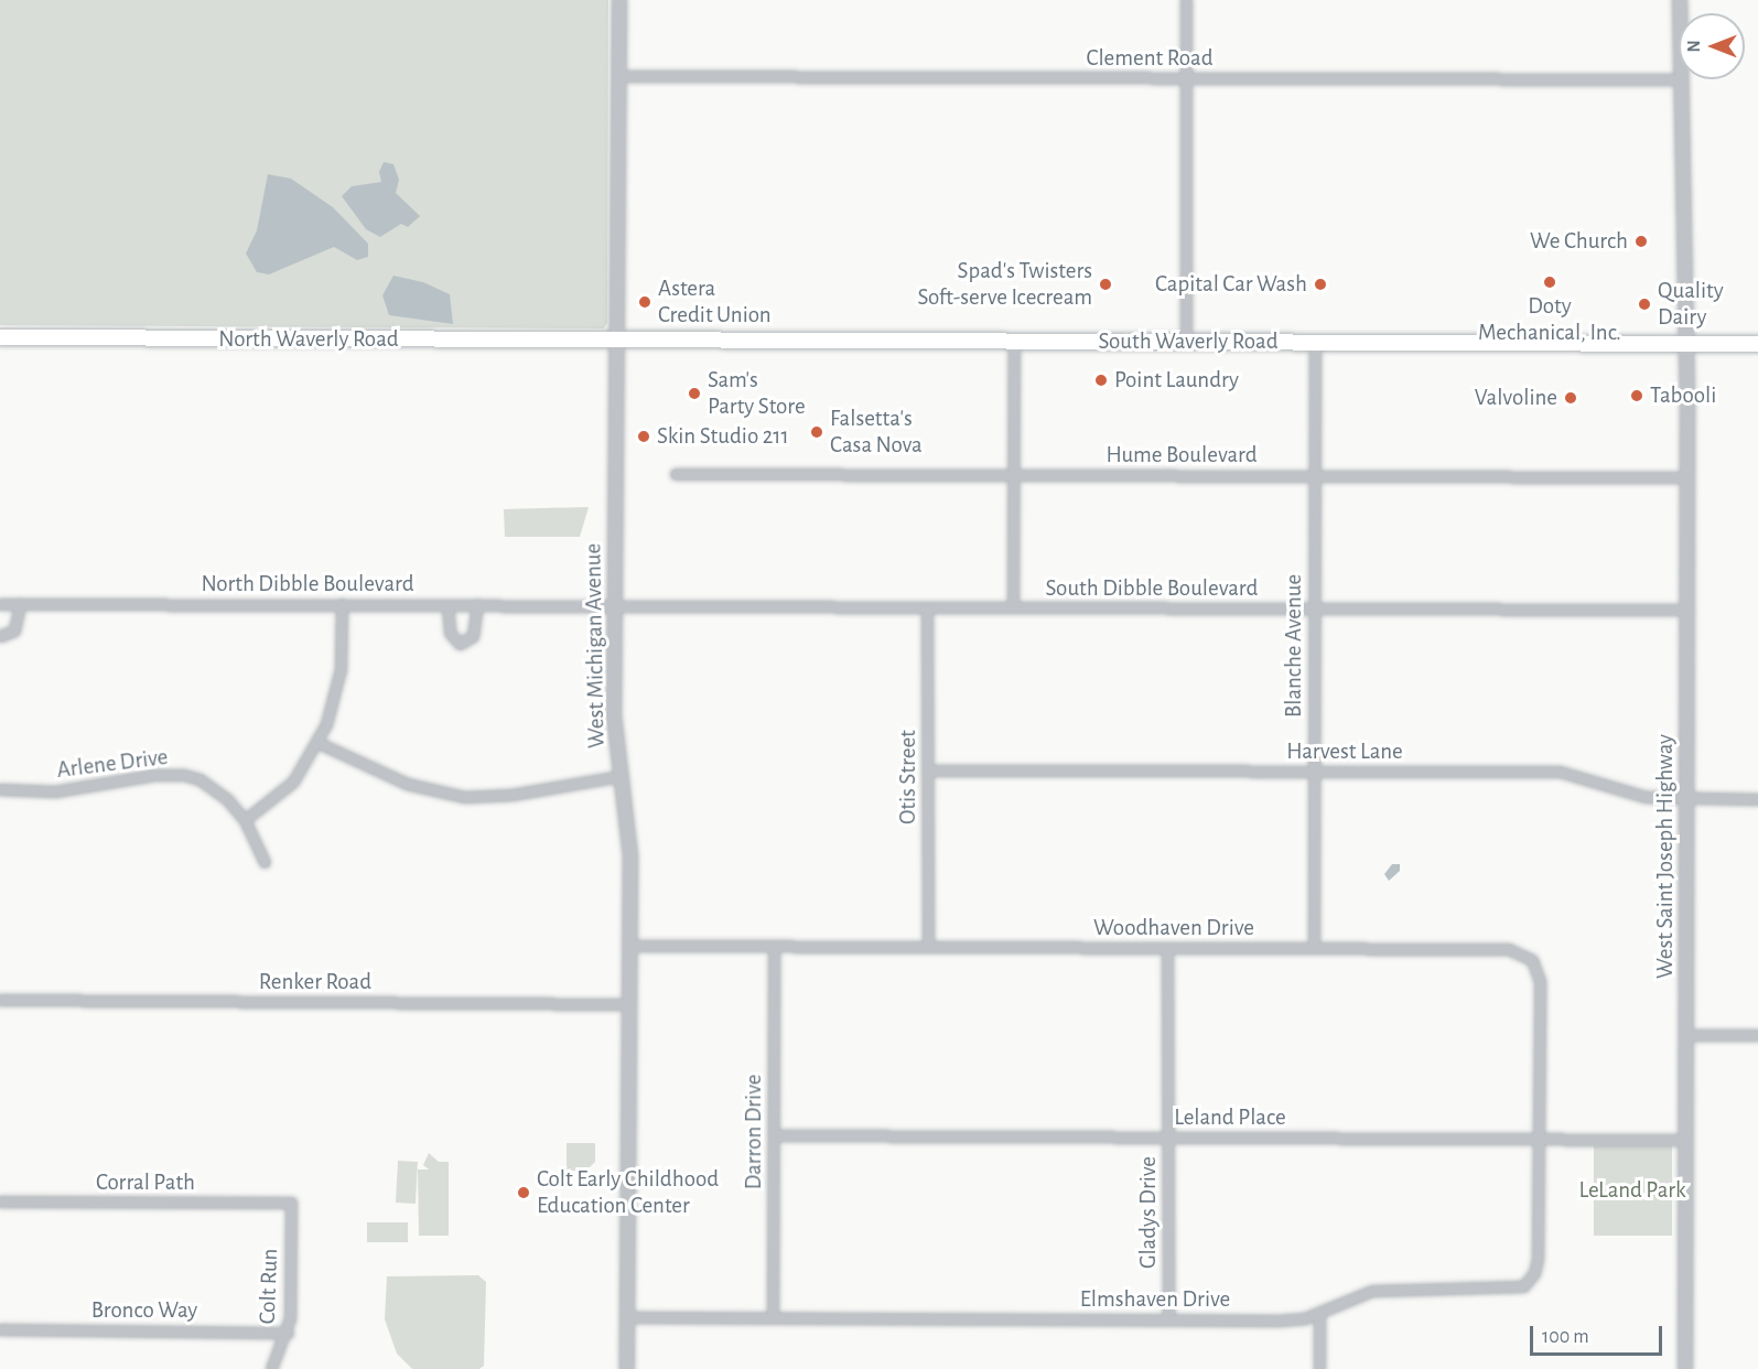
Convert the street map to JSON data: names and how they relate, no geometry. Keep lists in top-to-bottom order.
{
  "streets": {
    "main road": ["North Waverly Road", "South Waverly Road"],
    "street": [
      "Clement Road",
      "Hume Boulevard",
      "North Dibble Boulevard",
      "South Dibble Boulevard",
      "West Michigan Avenue",
      "Blanche Avenue",
      "Harvest Lane",
      "Arlene Drive",
      "Otis Street",
      "West Saint Joseph Highway",
      "Woodhaven Drive",
      "Renker Road",
      "Leland Place",
      "Darron Drive",
      "Corral Path",
      "Gladys Drive",
      "Colt Run",
      "Elmshaven Drive",
      "Bronco Way"
    ]
  },
  "crossings": [
    ["Clement Road", "West Michigan Avenue"],
    ["North Waverly Road", "South Waverly Road"],
    ["North Waverly Road", "West Michigan Avenue"],
    ["South Waverly Road", "West Michigan Avenue"],
    ["South Waverly Road", "Blanche Avenue"],
    ["South Waverly Road", "West Saint Joseph Highway"],
    ["Hume Boulevard", "Blanche Avenue"],
    ["Hume Boulevard", "West Saint Joseph Highway"],
    ["North Dibble Boulevard", "South Dibble Boulevard"],
    ["North Dibble Boulevard", "West Michigan Avenue"],
    ["South Dibble Boulevard", "West Michigan Avenue"],
    ["South Dibble Boulevard", "Blanche Avenue"],
    ["South Dibble Boulevard", "Otis Street"],
    ["South Dibble Boulevard", "West Saint Joseph Highway"],
    ["West Michigan Avenue", "Woodhaven Drive"],
    ["West Michigan Avenue", "Renker Road"],
    ["West Michigan Avenue", "Elmshaven Drive"],
    ["Blanche Avenue", "Harvest Lane"],
    ["Blanche Avenue", "Woodhaven Drive"],
    ["Harvest Lane", "Otis Street"],
    ["Harvest Lane", "West Saint Joseph Highway"],
    ["Otis Street", "Woodhaven Drive"],
    ["West Saint Joseph Highway", "Leland Place"],
    ["Woodhaven Drive", "Leland Place"],
    ["Woodhaven Drive", "Darron Drive"],
    ["Woodhaven Drive", "Gladys Drive"],
    ["Woodhaven Drive", "Elmshaven Drive"],
    ["Leland Place", "Darron Drive"],
    ["Leland Place", "Gladys Drive"],
    ["Leland Place", "Elmshaven Drive"],
    ["Darron Drive", "Elmshaven Drive"],
    ["Corral Path", "Colt Run"],
    ["Gladys Drive", "Elmshaven Drive"],
    ["Colt Run", "Bronco Way"]
  ],
  "parks": ["LeLand Park"],
  "places": [
    "We Church",
    "Doty Mechanical, Inc.",
    "Spad's Twisters Soft-serve Icecream",
    "Capital Car Wash",
    "Astera Credit Union",
    "Quality Dairy",
    "Point Laundry",
    "Sam's Party Store",
    "Tabooli",
    "Valvoline",
    "Falsetta's Casa Nova",
    "Skin Studio 211",
    "Colt Early Childhood Education Center"
  ],
  "scale_bar": "100 m",
  "north": "left"
}
